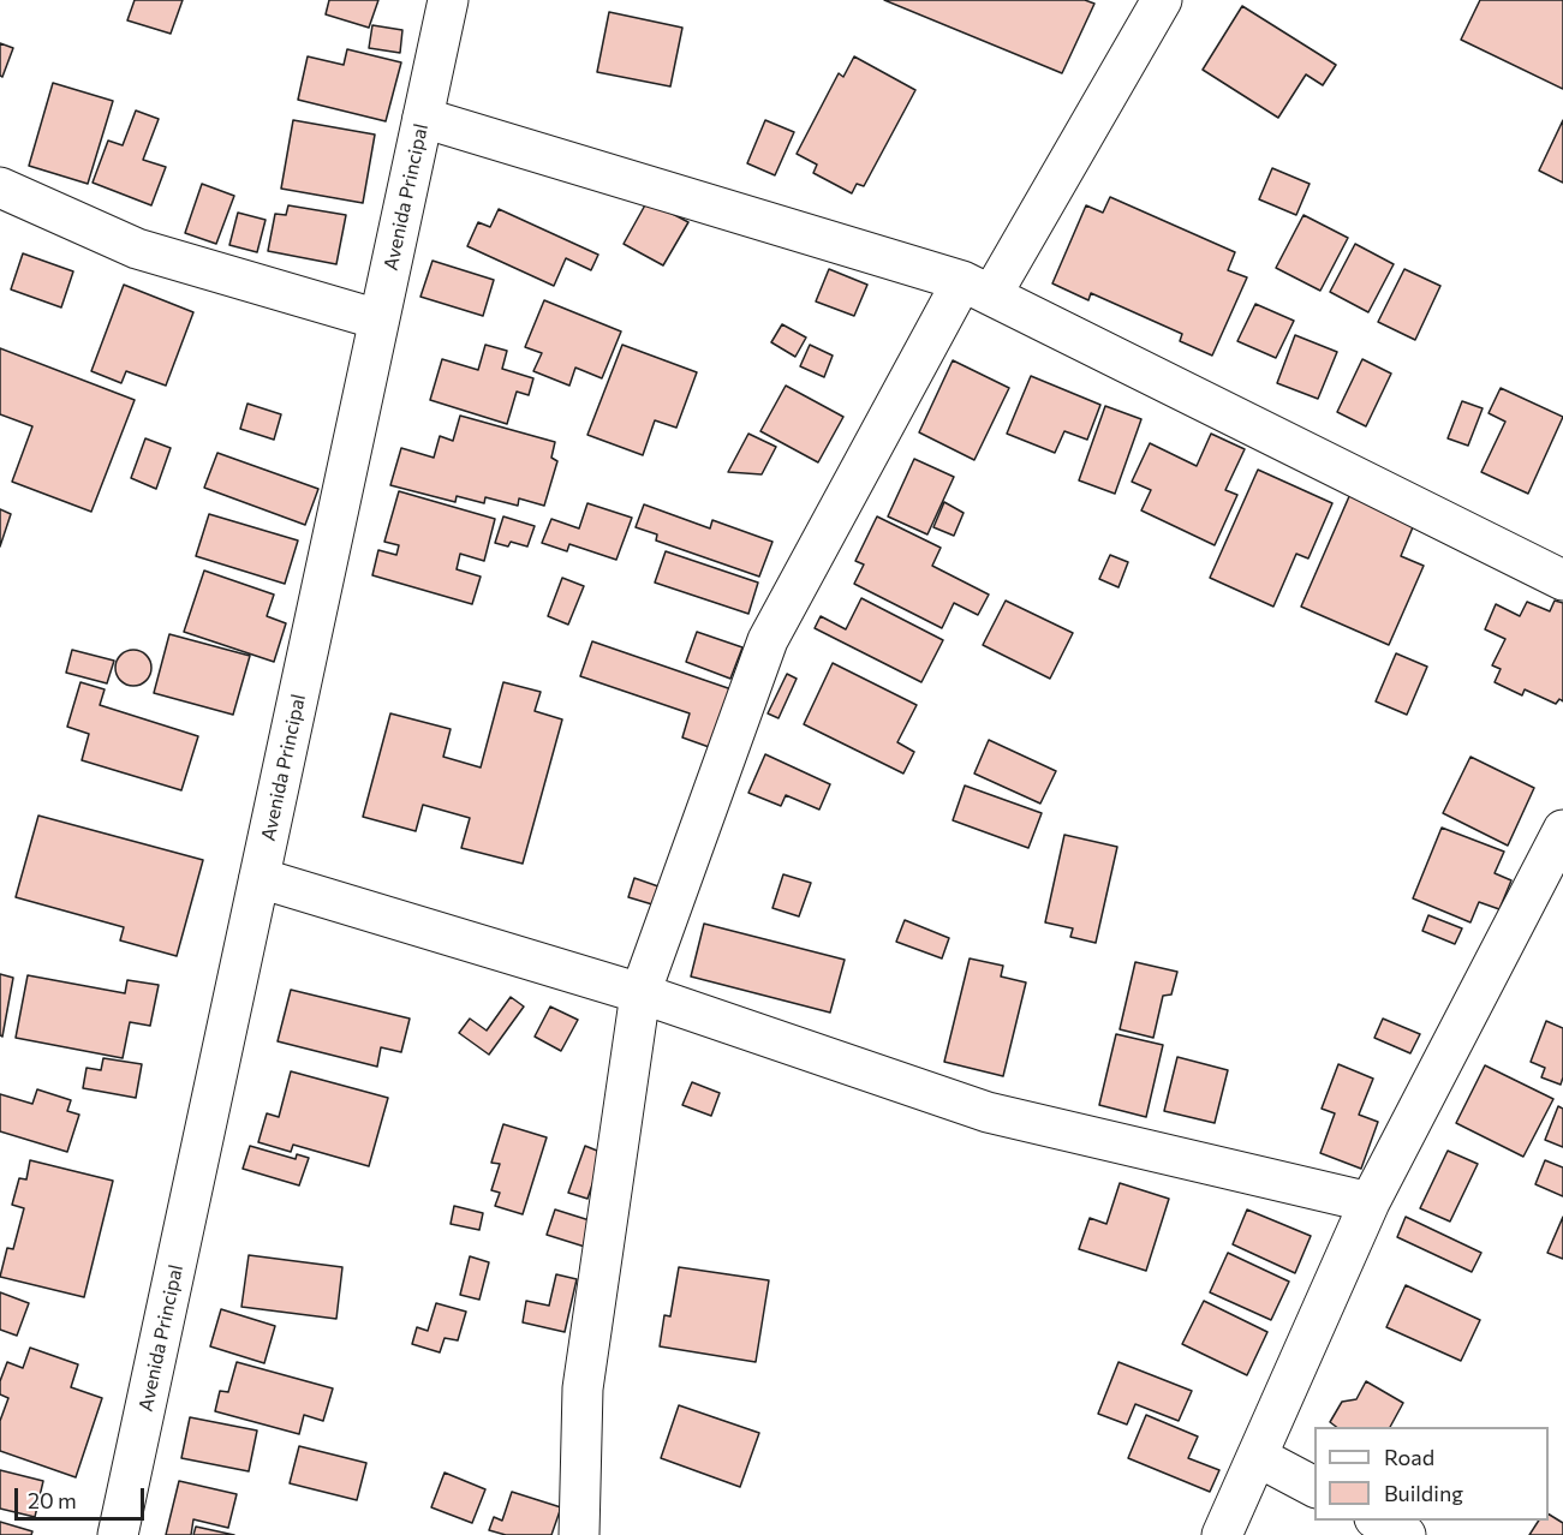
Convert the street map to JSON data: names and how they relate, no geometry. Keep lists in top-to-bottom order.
{
  "streets": {
    "street": ["Avenida Principal"]
  },
  "legend": ["Road", "Building"],
  "scale_bar": "20 m"
}
